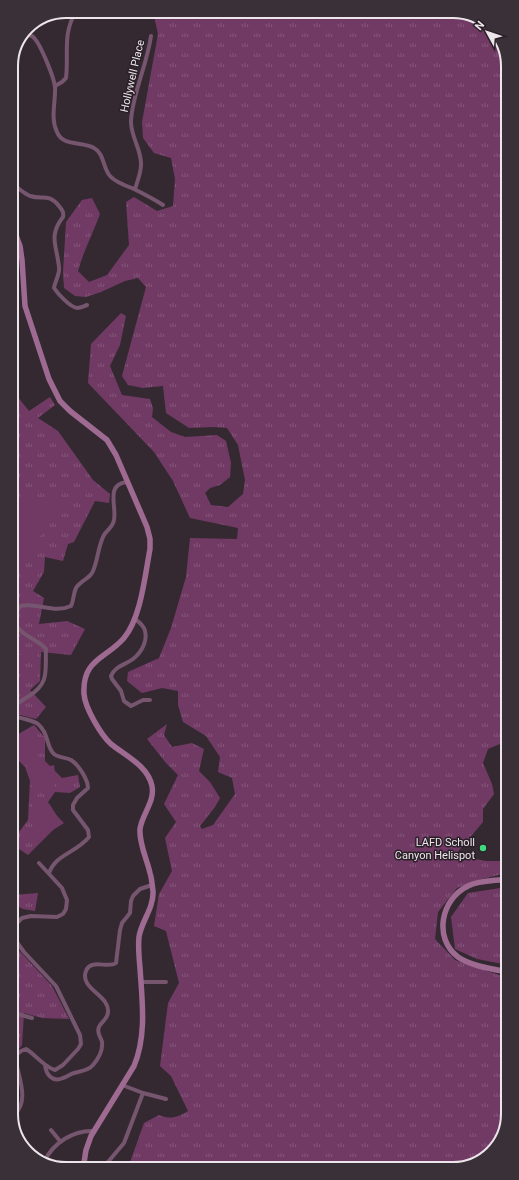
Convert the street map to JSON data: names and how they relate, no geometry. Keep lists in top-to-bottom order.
{
  "streets": {
    "street": ["Hollywell Place"]
  },
  "places": ["LAFD Scholl Canyon Helispot"],
  "north": "top left"
}
